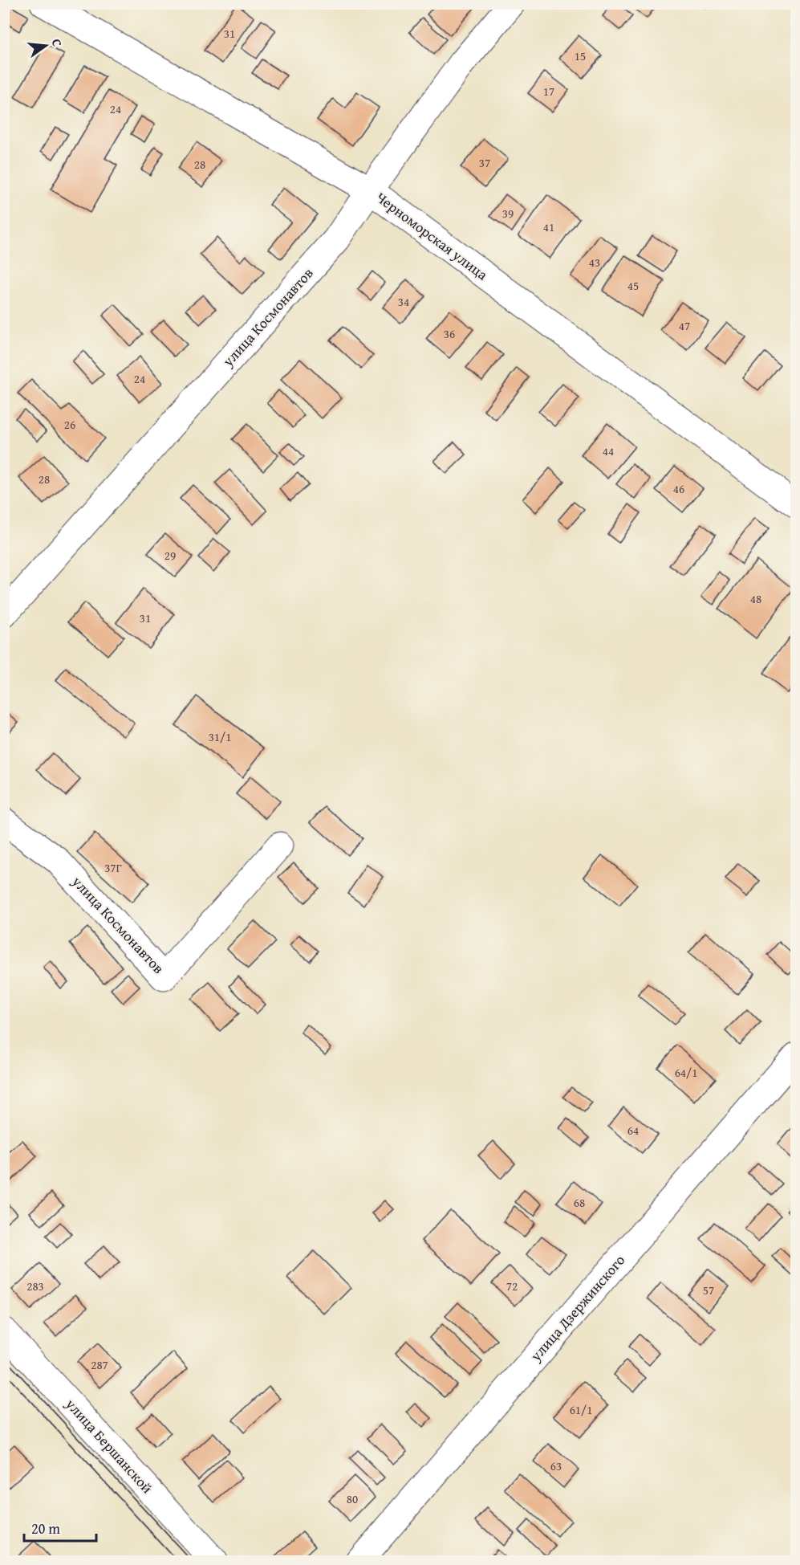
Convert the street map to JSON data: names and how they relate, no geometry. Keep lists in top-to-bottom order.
{
  "streets": {
    "street": [
      "Черноморская улица",
      "улица Космонавтов",
      "улица Дзержинского",
      "улица Бершанской"
    ]
  },
  "crossings": [
    ["Черноморская улица", "улица Космонавтов"]
  ],
  "house_numbers": [
    "31",
    "15",
    "17",
    "24",
    "37",
    "28",
    "39",
    "41",
    "43",
    "45",
    "34",
    "47",
    "36",
    "24",
    "26",
    "44",
    "28",
    "46",
    "29",
    "48",
    "31",
    "31/1",
    "37Г",
    "64/1",
    "64",
    "68",
    "283",
    "72",
    "57",
    "287",
    "61/1",
    "63",
    "80"
  ],
  "scale_bar": "20 m",
  "north": "right"
}
